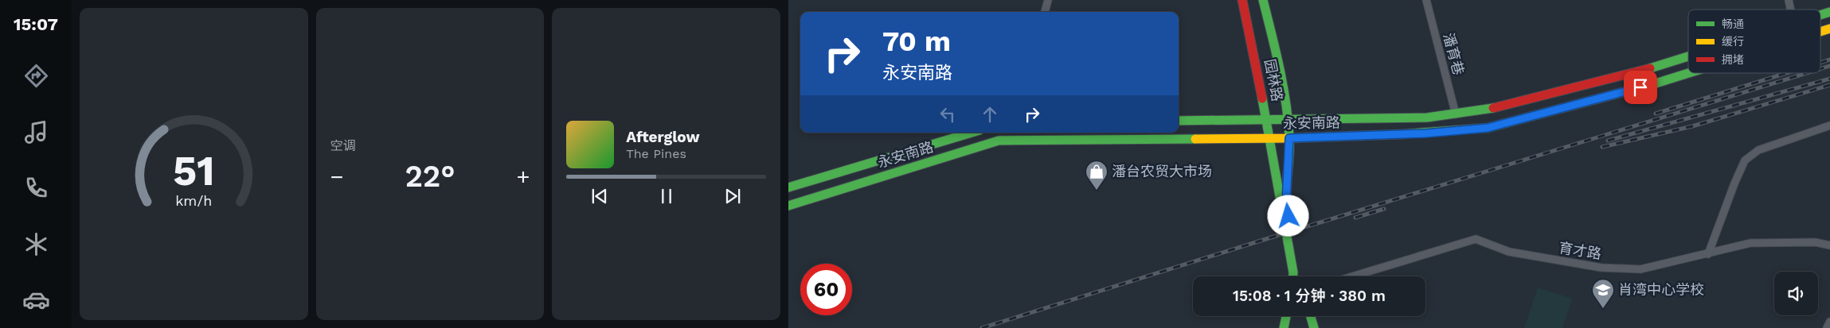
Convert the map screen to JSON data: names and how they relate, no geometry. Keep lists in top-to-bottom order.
{
  "streets": {
    "main road": ["园林路", "永安南路"],
    "street": ["潘育巷", "育才路"]
  },
  "crossings": [
    ["潘育巷", "永安南路"],
    ["园林路", "永安南路"]
  ],
  "places": {
    "shop": ["潘台农贸大市场"],
    "school or university": ["肖湾中心学校"]
  },
  "legend": ["畅通", "缓行", "拥堵"],
  "page": {
    "tabs": "15:07",
    "tile": "空调",
    "turn": ["70 m", "永安南路"],
    "song": ["Afterglow", "The Pines"],
    "heat": ["−", "22°", "+"],
    "limit": "60",
    "trip": "15:08 · 1 分钟 · 380 m",
    "gauge": ["51", "km/h"]
  }
}
